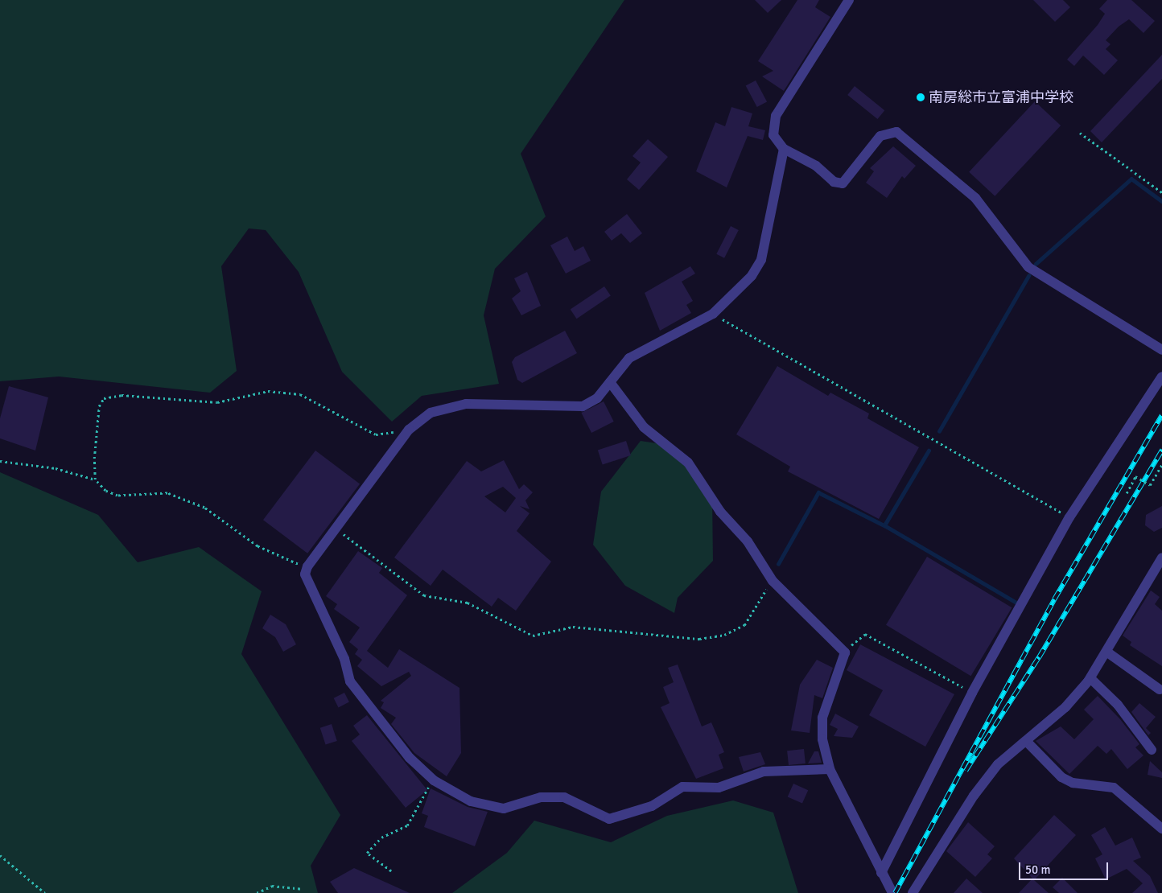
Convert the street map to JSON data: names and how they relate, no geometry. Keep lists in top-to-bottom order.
{
  "places": ["南房総市立富浦中学校"],
  "scale_bar": "50 m"
}
